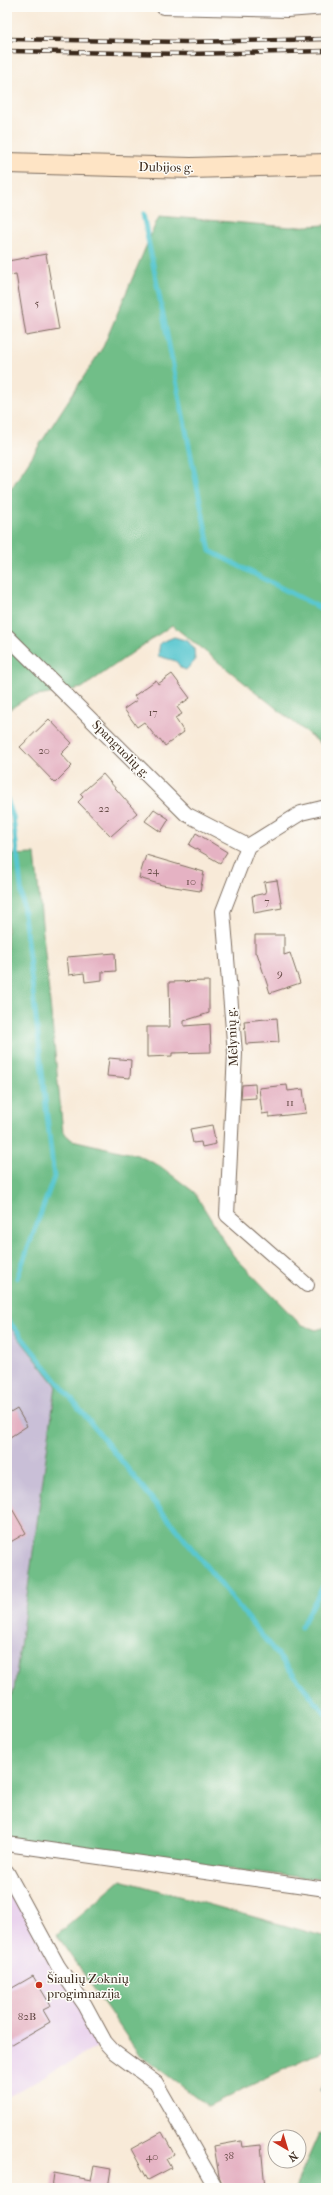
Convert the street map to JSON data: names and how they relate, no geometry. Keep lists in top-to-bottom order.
{
  "streets": {
    "main road": ["Dubijos g."],
    "street": ["Spanguolių g.", "Mėlynių g."]
  },
  "crossings": [
    ["Spanguolių g.", "Mėlynių g."]
  ],
  "places": ["Šiaulių Zoknių progimnazija"],
  "house_numbers": [
    "5",
    "17",
    "20",
    "22",
    "24",
    "10",
    "7",
    "9",
    "11",
    "82B",
    "38",
    "40"
  ],
  "north": "bottom right"
}
